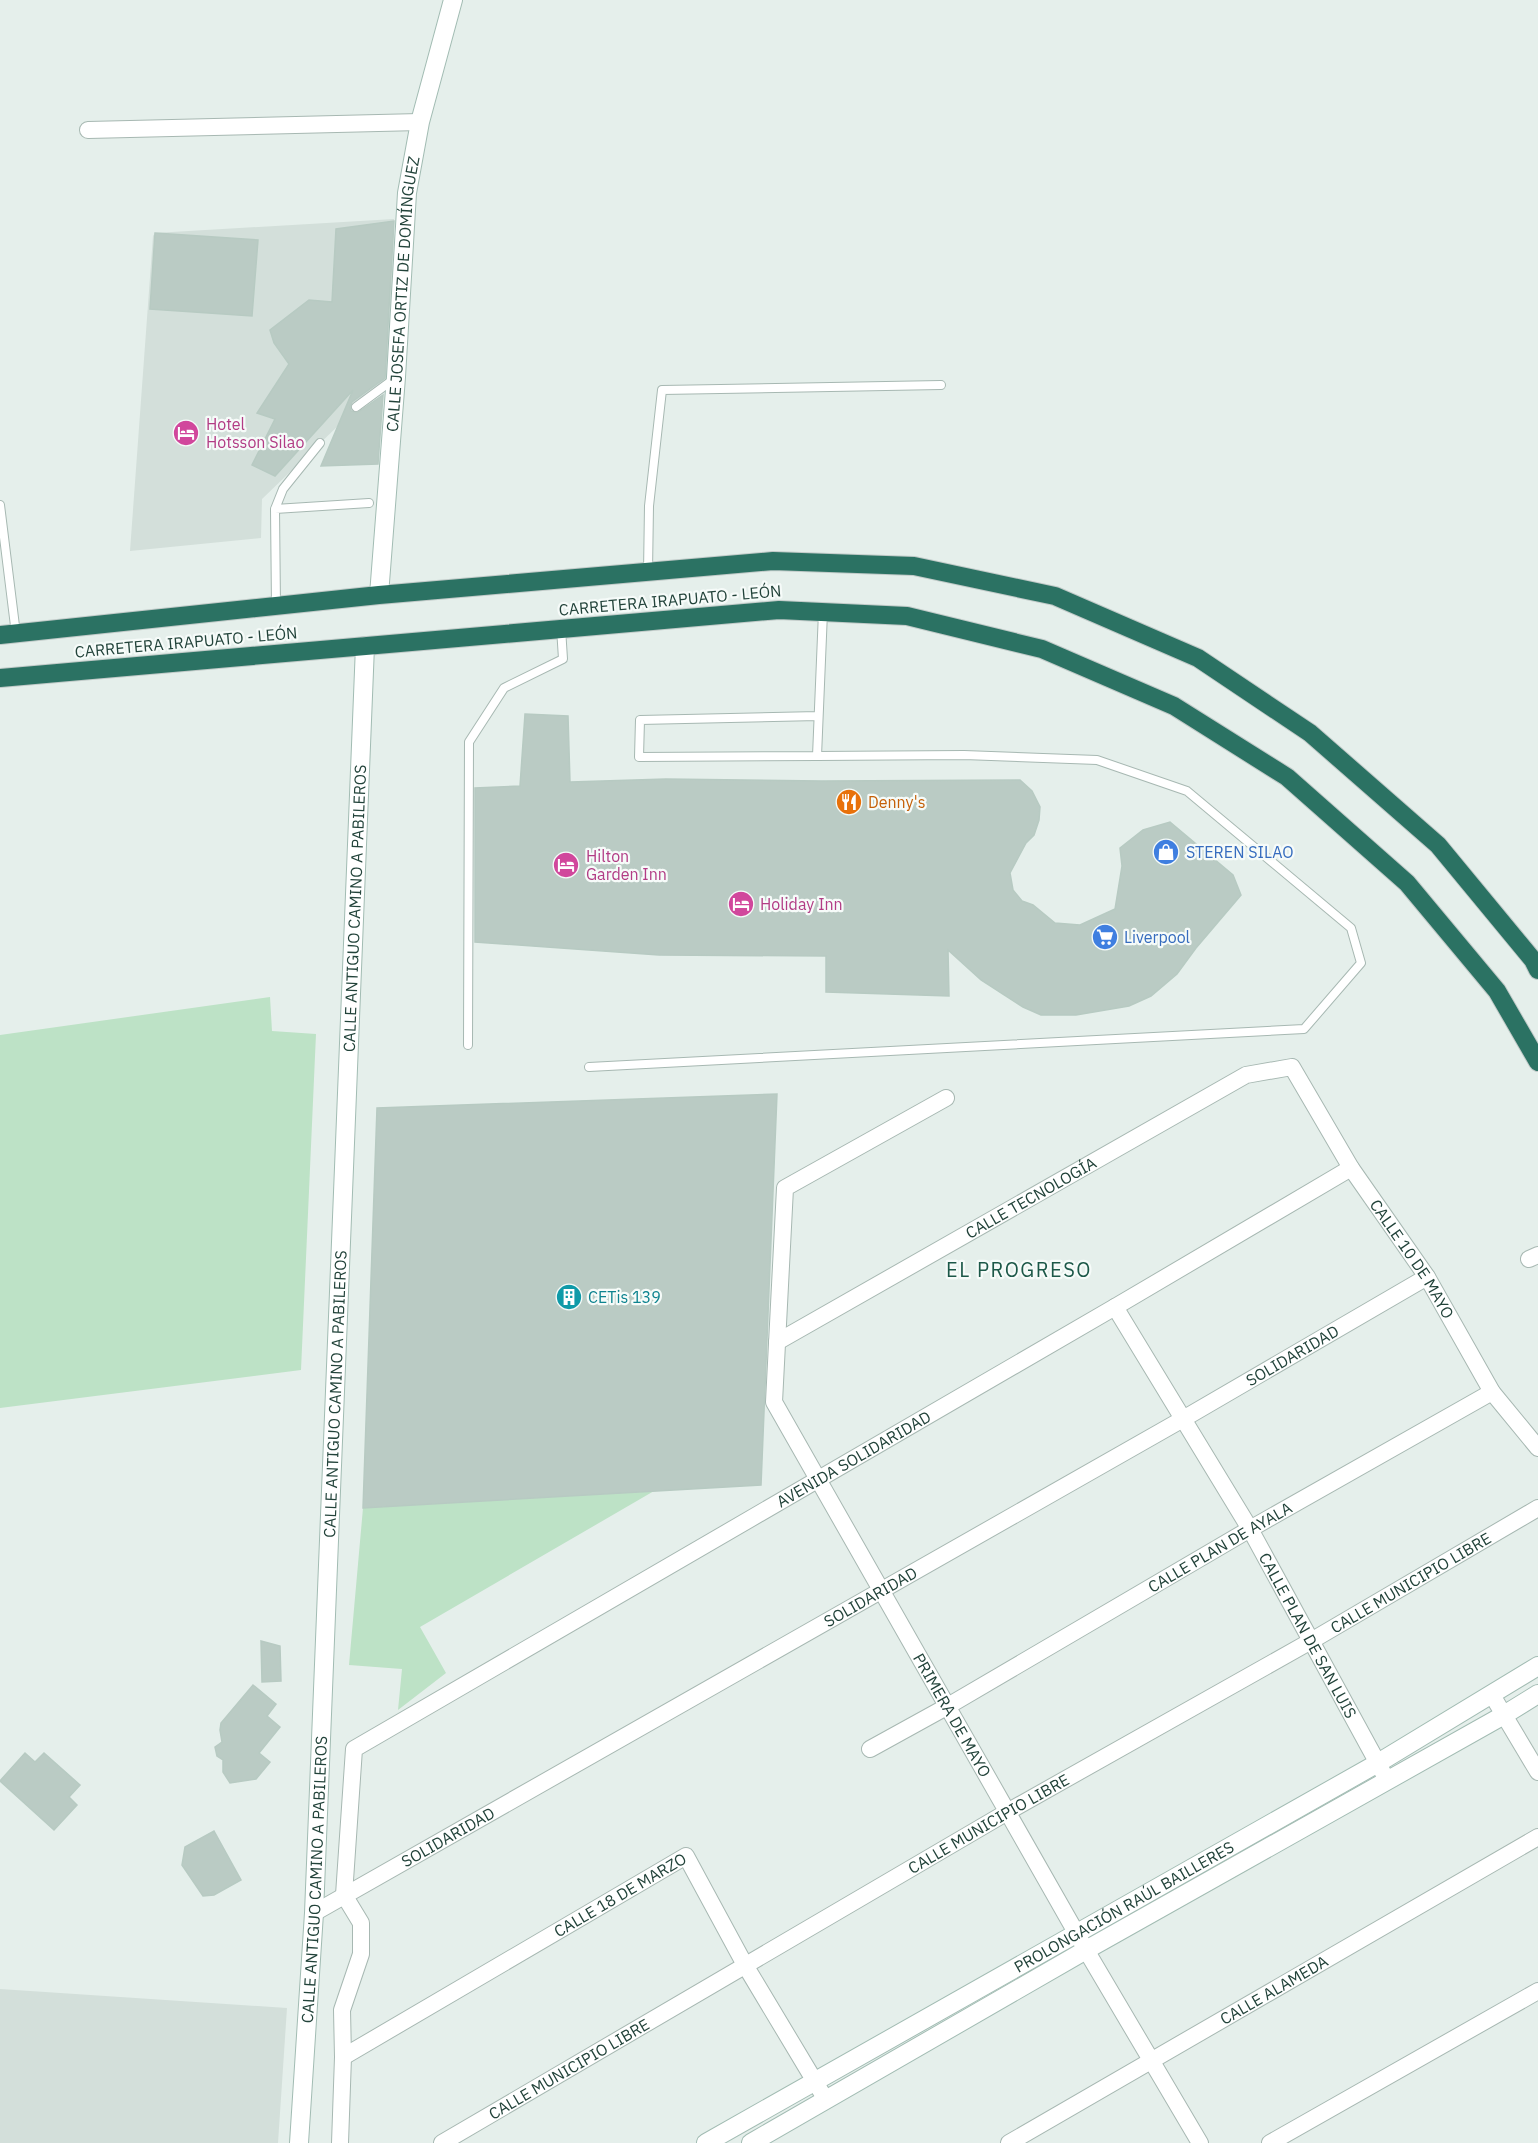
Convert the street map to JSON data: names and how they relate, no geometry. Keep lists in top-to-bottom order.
{
  "streets": {
    "highway": ["CARRETERA IRAPUATO - LEÓN"],
    "street": [
      "CALLE JOSEFA ORTIZ DE DOMÍNGUEZ",
      "CALLE ANTIGUO CAMINO A PABILEROS",
      "CALLE TECNOLOGÍA",
      "CALLE 10 DE MAYO",
      "SOLIDARIDAD",
      "AVENIDA SOLIDARIDAD",
      "CALLE PLAN DE AYALA",
      "CALLE MUNICIPIO LIBRE",
      "CALLE PLAN DE SAN LUIS",
      "PRIMERA DE MAYO",
      "CALLE 18 DE MARZO",
      "PROLONGACIÓN RAÚL BAILLERES",
      "CALLE ALAMEDA"
    ]
  },
  "crossings": [
    ["CALLE JOSEFA ORTIZ DE DOMÍNGUEZ", "CARRETERA IRAPUATO - LEÓN"],
    ["CARRETERA IRAPUATO - LEÓN", "CALLE ANTIGUO CAMINO A PABILEROS"],
    ["CALLE ANTIGUO CAMINO A PABILEROS", "SOLIDARIDAD"],
    ["CALLE ANTIGUO CAMINO A PABILEROS", "AVENIDA SOLIDARIDAD"],
    ["CALLE TECNOLOGÍA", "CALLE 10 DE MAYO"],
    ["CALLE TECNOLOGÍA", "PRIMERA DE MAYO"],
    ["CALLE 10 DE MAYO", "SOLIDARIDAD"],
    ["CALLE 10 DE MAYO", "AVENIDA SOLIDARIDAD"],
    ["CALLE 10 DE MAYO", "CALLE PLAN DE AYALA"],
    ["SOLIDARIDAD", "AVENIDA SOLIDARIDAD"],
    ["SOLIDARIDAD", "CALLE PLAN DE SAN LUIS"],
    ["SOLIDARIDAD", "PRIMERA DE MAYO"],
    ["AVENIDA SOLIDARIDAD", "CALLE PLAN DE SAN LUIS"],
    ["AVENIDA SOLIDARIDAD", "PRIMERA DE MAYO"],
    ["CALLE PLAN DE AYALA", "CALLE PLAN DE SAN LUIS"],
    ["CALLE PLAN DE AYALA", "PRIMERA DE MAYO"],
    ["CALLE MUNICIPIO LIBRE", "CALLE PLAN DE SAN LUIS"],
    ["CALLE MUNICIPIO LIBRE", "PRIMERA DE MAYO"],
    ["CALLE MUNICIPIO LIBRE", "CALLE 18 DE MARZO"],
    ["CALLE PLAN DE SAN LUIS", "PROLONGACIÓN RAÚL BAILLERES"],
    ["PRIMERA DE MAYO", "PROLONGACIÓN RAÚL BAILLERES"],
    ["PRIMERA DE MAYO", "CALLE ALAMEDA"],
    ["CALLE 18 DE MARZO", "PROLONGACIÓN RAÚL BAILLERES"]
  ],
  "districts": ["EL PROGRESO"],
  "places": {
    "hotel": ["Hotel Hotsson Silao", "Hilton Garden Inn", "Holiday Inn"],
    "restaurant": ["Denny's"],
    "shop": ["STEREN SILAO"],
    "supermarket": ["Liverpool"],
    "building": ["CETis 139"]
  }
}
